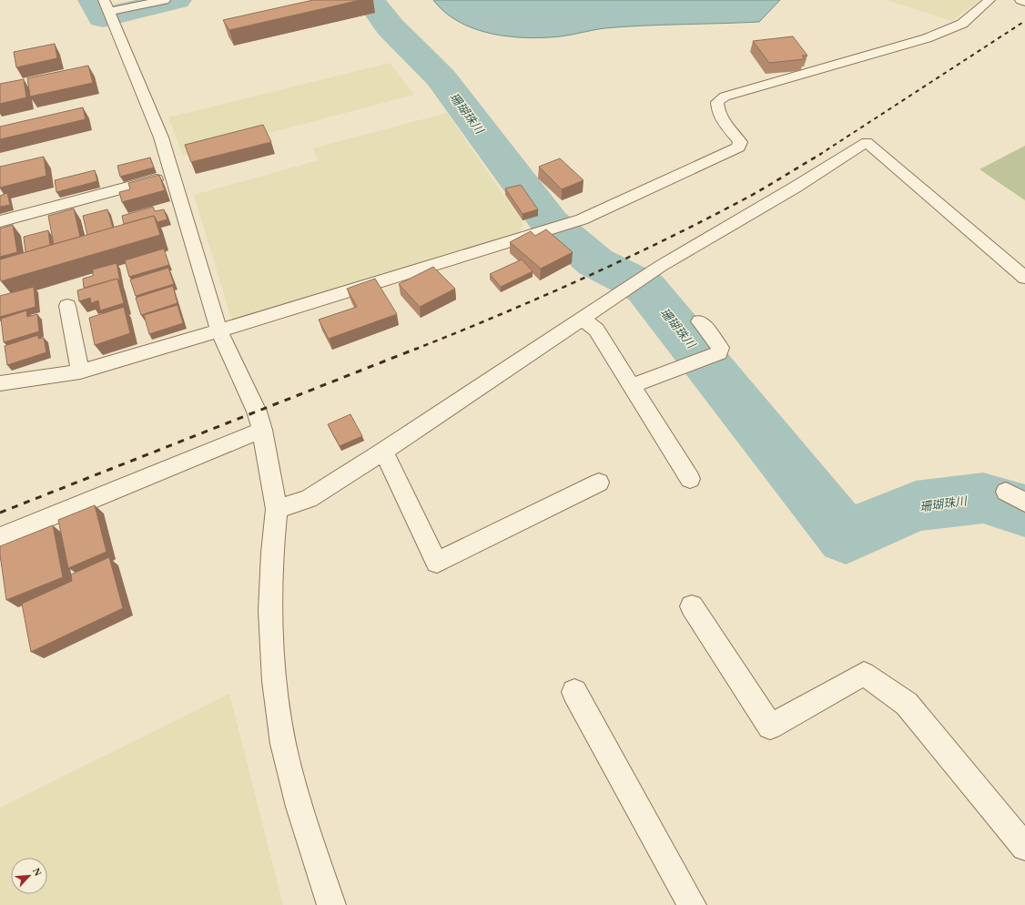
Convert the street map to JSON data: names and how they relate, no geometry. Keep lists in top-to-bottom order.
{
  "water": ["珊瑚珠川"],
  "north": "top right"
}
